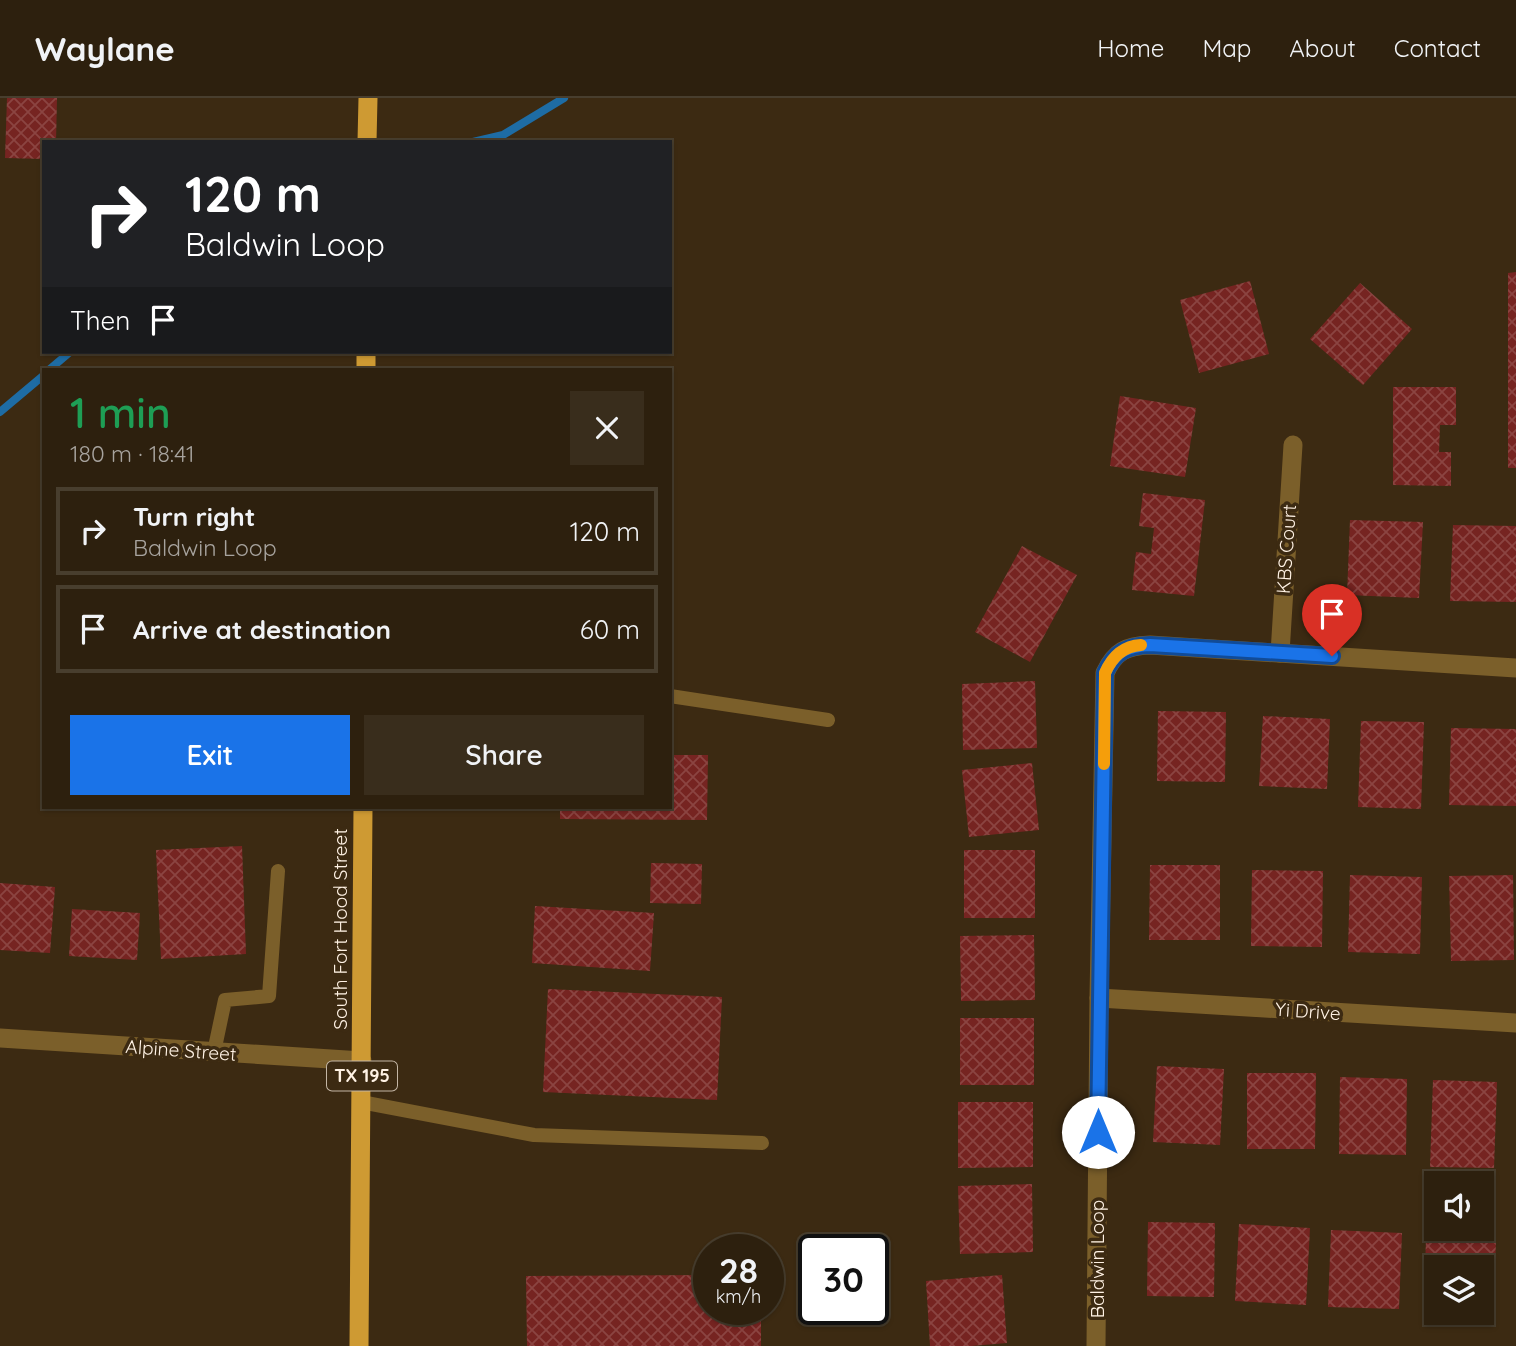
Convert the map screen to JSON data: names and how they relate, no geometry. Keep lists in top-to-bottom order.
{
  "streets": {
    "highway": ["South Fort Hood Street", "TX 195"],
    "street": [
      "KBS Court",
      "Yi Drive",
      "Alpine Street",
      "Baldwin Loop"
    ]
  },
  "crossings": [
    ["KBS Court", "Baldwin Loop"],
    ["South Fort Hood Street", "Alpine Street"],
    ["Yi Drive", "Baldwin Loop"]
  ],
  "page": {
    "header": "Waylane",
    "nav": [
      "Home",
      "Map",
      "About",
      "Contact"
    ],
    "turn": ["120 m", "Baldwin Loop"],
    "then": "Then",
    "heading": ["1 min", "180 m · 18:41"],
    "list": [
      {
        "name": "Turn right",
        "note": "Baldwin Loop",
        "value": "120 m"
      },
      {
        "name": "Arrive at destination",
        "value": "60 m"
      }
    ],
    "buttons": ["Exit", "Share"],
    "speed": "28 km/h",
    "limit": "30"
  }
}
